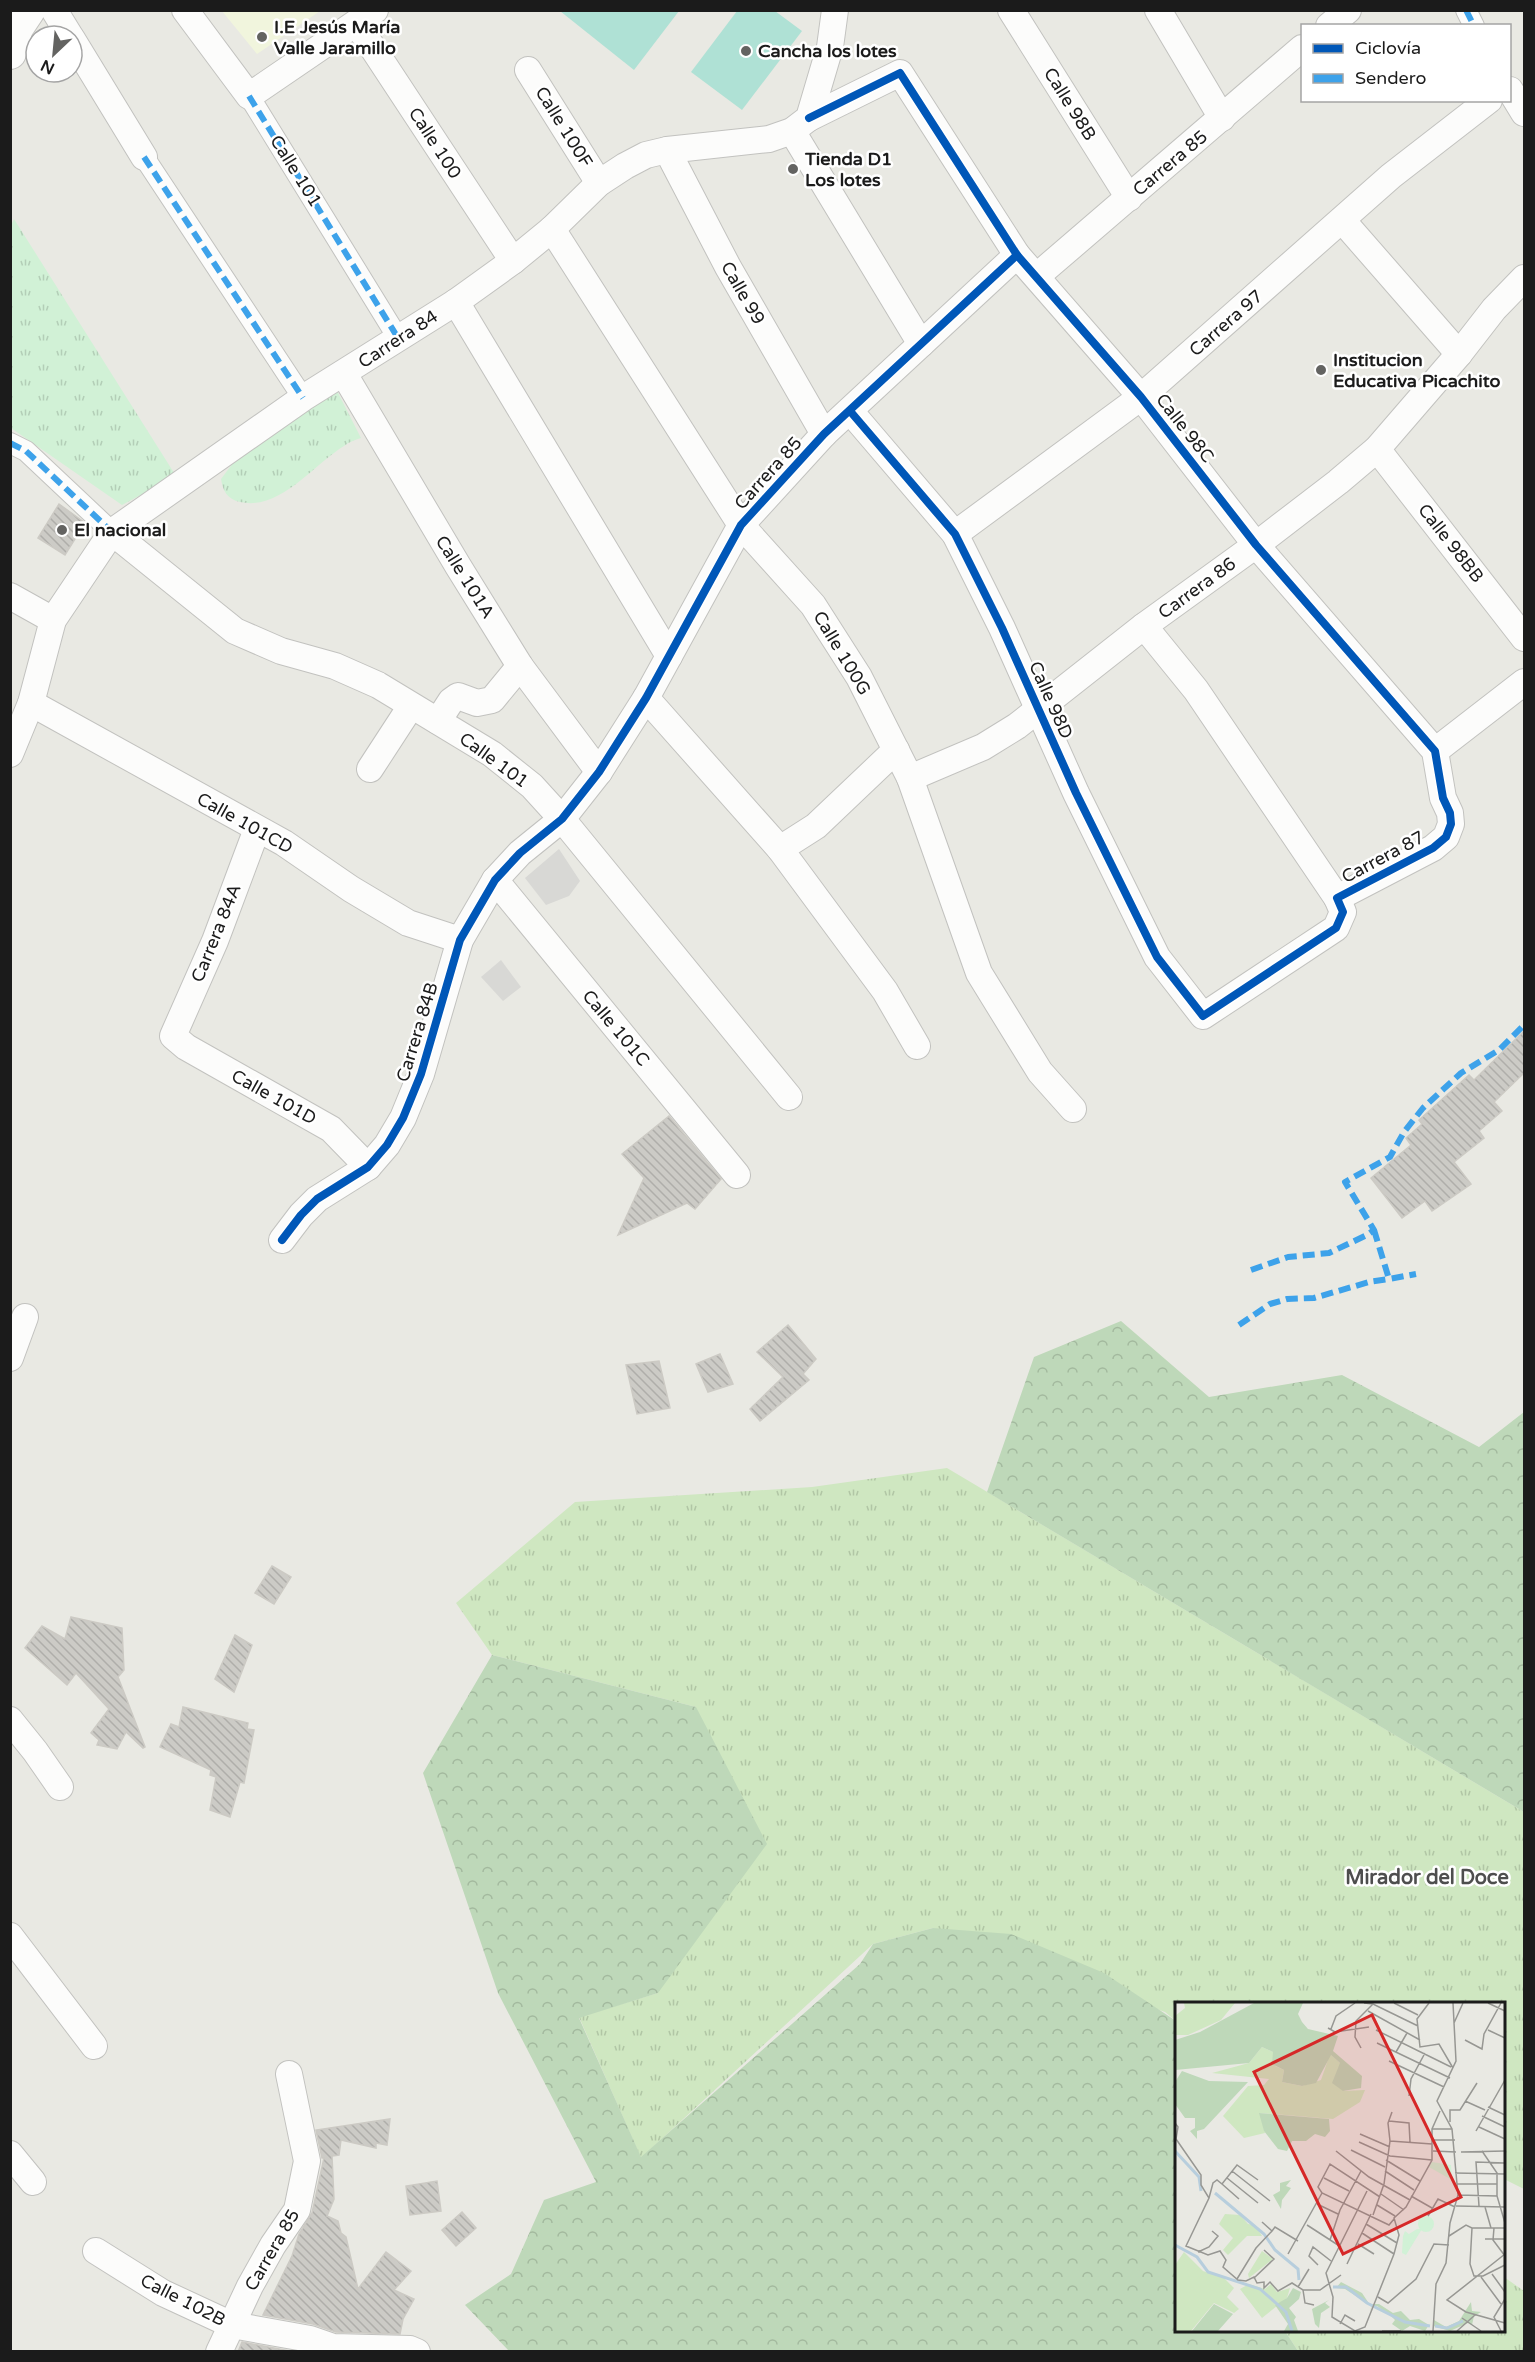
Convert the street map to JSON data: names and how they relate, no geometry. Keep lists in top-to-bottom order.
{
  "streets": {
    "street": [
      "Calle 98B",
      "Calle 100F",
      "Calle 100",
      "Carrera 85",
      "Calle 101",
      "Calle 99",
      "Carrera 97",
      "Carrera 84",
      "Calle 98C",
      "Calle 98BB",
      "Calle 101A",
      "Carrera 86",
      "Calle 100G",
      "Calle 98D",
      "Calle 101CD",
      "Carrera 87",
      "Carrera 84A",
      "Calle 101C",
      "Carrera 84B",
      "Calle 101D",
      "Calle 102B"
    ]
  },
  "crossings": [
    ["Calle 98B", "Carrera 85"],
    ["Calle 100F", "Carrera 84"],
    ["Calle 100", "Carrera 84"],
    ["Carrera 85", "Calle 101"],
    ["Carrera 85", "Calle 99"],
    ["Carrera 85", "Calle 98C"],
    ["Carrera 85", "Calle 101A"],
    ["Carrera 85", "Calle 100G"],
    ["Carrera 85", "Calle 98D"],
    ["Carrera 85", "Carrera 84B"],
    ["Carrera 85", "Calle 102B"],
    ["Calle 101", "Carrera 84"],
    ["Calle 101", "Carrera 84B"],
    ["Calle 99", "Carrera 84"],
    ["Carrera 97", "Calle 98C"],
    ["Carrera 97", "Calle 98D"],
    ["Carrera 84", "Calle 98C"],
    ["Carrera 84", "Calle 101A"],
    ["Carrera 84", "Calle 100G"],
    ["Carrera 84", "Calle 101CD"],
    ["Calle 98C", "Carrera 86"],
    ["Calle 98C", "Carrera 87"],
    ["Calle 98BB", "Carrera 86"],
    ["Carrera 86", "Calle 100G"],
    ["Carrera 86", "Calle 98D"],
    ["Calle 98D", "Carrera 87"],
    ["Calle 101CD", "Carrera 84A"],
    ["Calle 101CD", "Carrera 84B"],
    ["Carrera 84A", "Calle 101D"],
    ["Calle 101C", "Carrera 84B"],
    ["Carrera 84B", "Calle 101D"]
  ],
  "districts": ["Mirador del Doce"],
  "places": [
    "I.E Jesús María Valle Jaramillo",
    "Cancha los lotes",
    "Tienda D1 Los lotes",
    "Institucion Educativa Picachito",
    "El nacional"
  ],
  "legend": ["Ciclovía", "Sendero"],
  "north": "bottom left"
}
